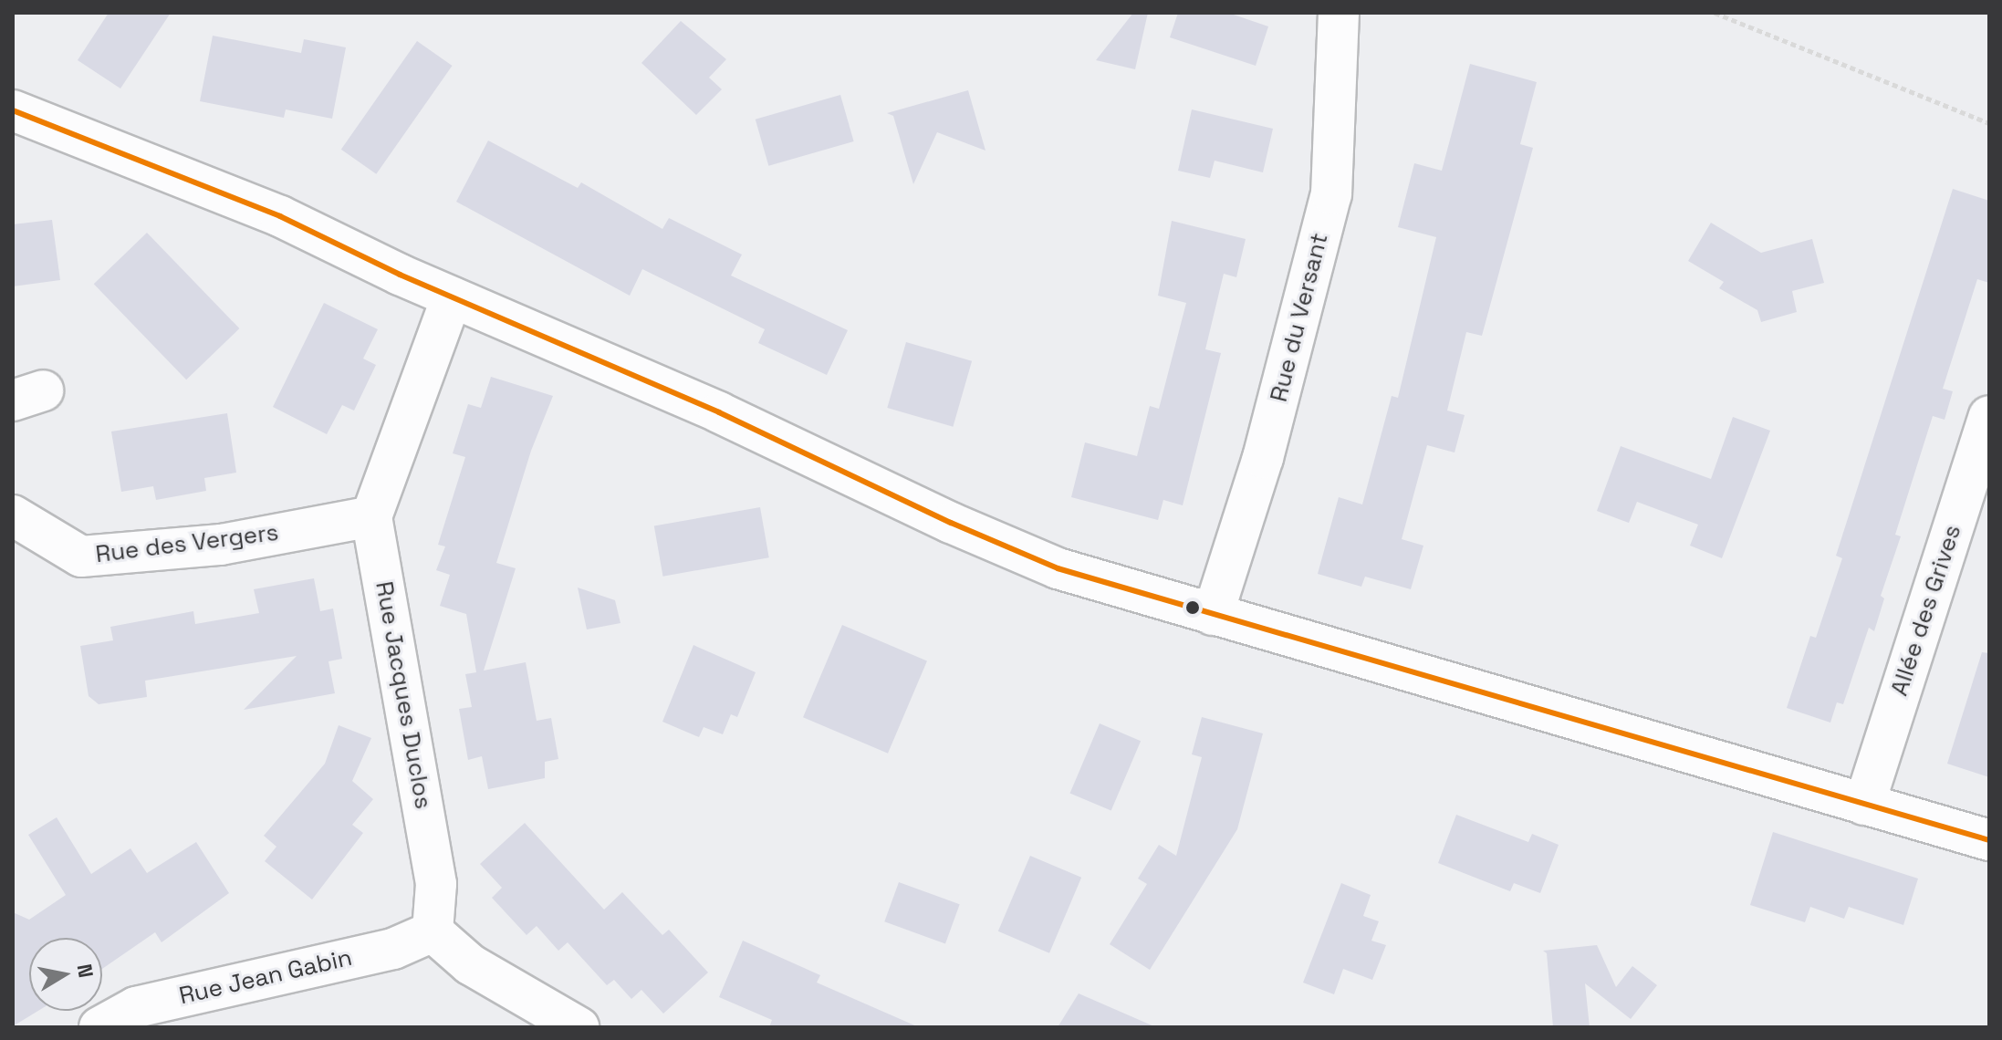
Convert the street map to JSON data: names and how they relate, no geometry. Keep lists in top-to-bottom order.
{
  "streets": {
    "street": [
      "Rue du Versant",
      "Rue des Vergers",
      "Allée des Grives",
      "Rue Jacques Duclos",
      "Rue Jean Gabin"
    ]
  },
  "crossings": [
    ["Rue des Vergers", "Rue Jacques Duclos"],
    ["Rue Jacques Duclos", "Rue Jean Gabin"]
  ],
  "north": "right"
}
